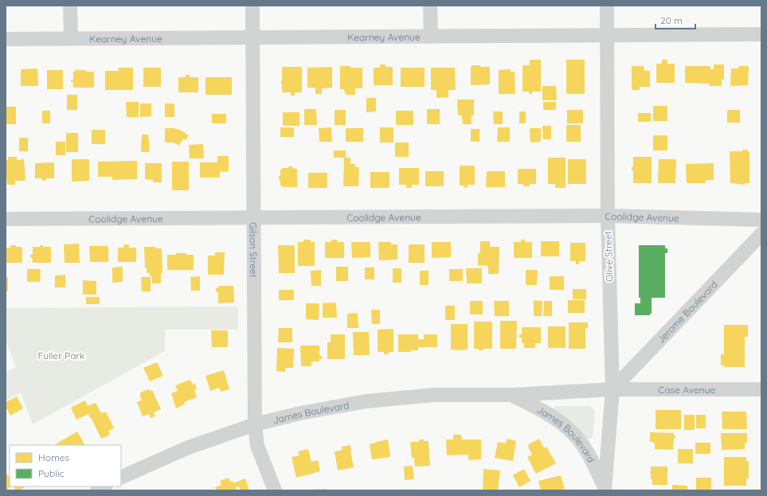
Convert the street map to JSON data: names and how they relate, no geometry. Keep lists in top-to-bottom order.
{
  "streets": {
    "street": [
      "Kearney Avenue",
      "Coolidge Avenue",
      "Gilson Street",
      "Olive Street",
      "Jerome Boulevard",
      "Case Avenue",
      "James Boulevard"
    ]
  },
  "crossings": [
    ["Kearney Avenue", "Gilson Street"],
    ["Kearney Avenue", "Olive Street"],
    ["Coolidge Avenue", "Gilson Street"],
    ["Coolidge Avenue", "Olive Street"],
    ["Gilson Street", "James Boulevard"],
    ["Olive Street", "Jerome Boulevard"],
    ["Olive Street", "Case Avenue"],
    ["Olive Street", "James Boulevard"],
    ["Jerome Boulevard", "Case Avenue"],
    ["Jerome Boulevard", "James Boulevard"],
    ["Case Avenue", "James Boulevard"]
  ],
  "parks": ["Fuller Park"],
  "legend": ["Homes", "Public"],
  "scale_bar": "20 m"
}
